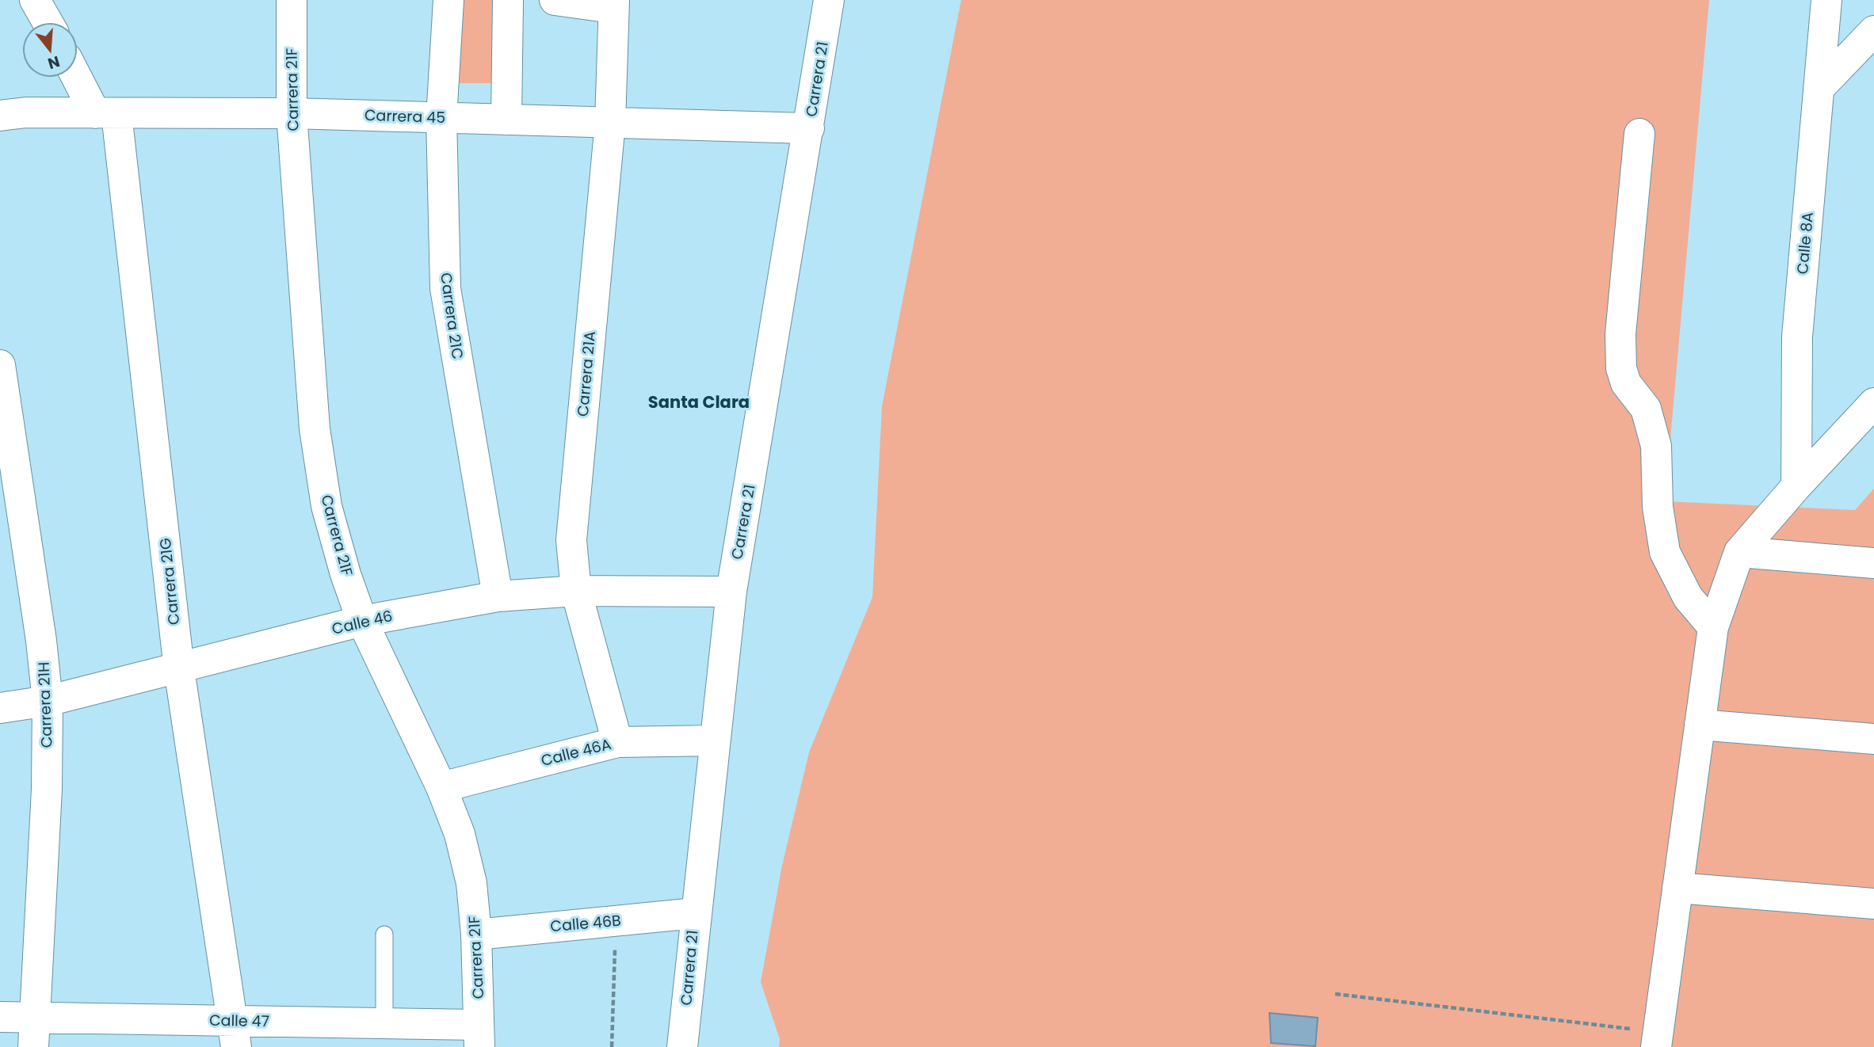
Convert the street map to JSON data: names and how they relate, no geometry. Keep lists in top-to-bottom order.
{
  "streets": {
    "street": [
      "Carrera 21",
      "Carrera 21F",
      "Carrera 45",
      "Calle 8A",
      "Carrera 21C",
      "Carrera 21A",
      "Carrera 21G",
      "Calle 46",
      "Carrera 21H",
      "Calle 46A",
      "Calle 46B",
      "Calle 47"
    ]
  },
  "crossings": [
    ["Carrera 21", "Carrera 45"],
    ["Carrera 21", "Calle 46"],
    ["Carrera 21", "Calle 46A"],
    ["Carrera 21", "Calle 46B"],
    ["Carrera 21F", "Carrera 45"],
    ["Carrera 21F", "Calle 46"],
    ["Carrera 21F", "Calle 46A"],
    ["Carrera 21F", "Calle 46B"],
    ["Carrera 21F", "Calle 47"],
    ["Carrera 45", "Carrera 21C"],
    ["Carrera 45", "Carrera 21A"],
    ["Carrera 45", "Carrera 21G"],
    ["Carrera 21C", "Calle 46"],
    ["Carrera 21A", "Calle 46"],
    ["Carrera 21A", "Calle 46A"],
    ["Carrera 21G", "Calle 46"],
    ["Carrera 21G", "Calle 47"],
    ["Calle 46", "Carrera 21H"],
    ["Carrera 21H", "Calle 47"]
  ],
  "districts": ["Santa Clara"],
  "north": "bottom"
}
